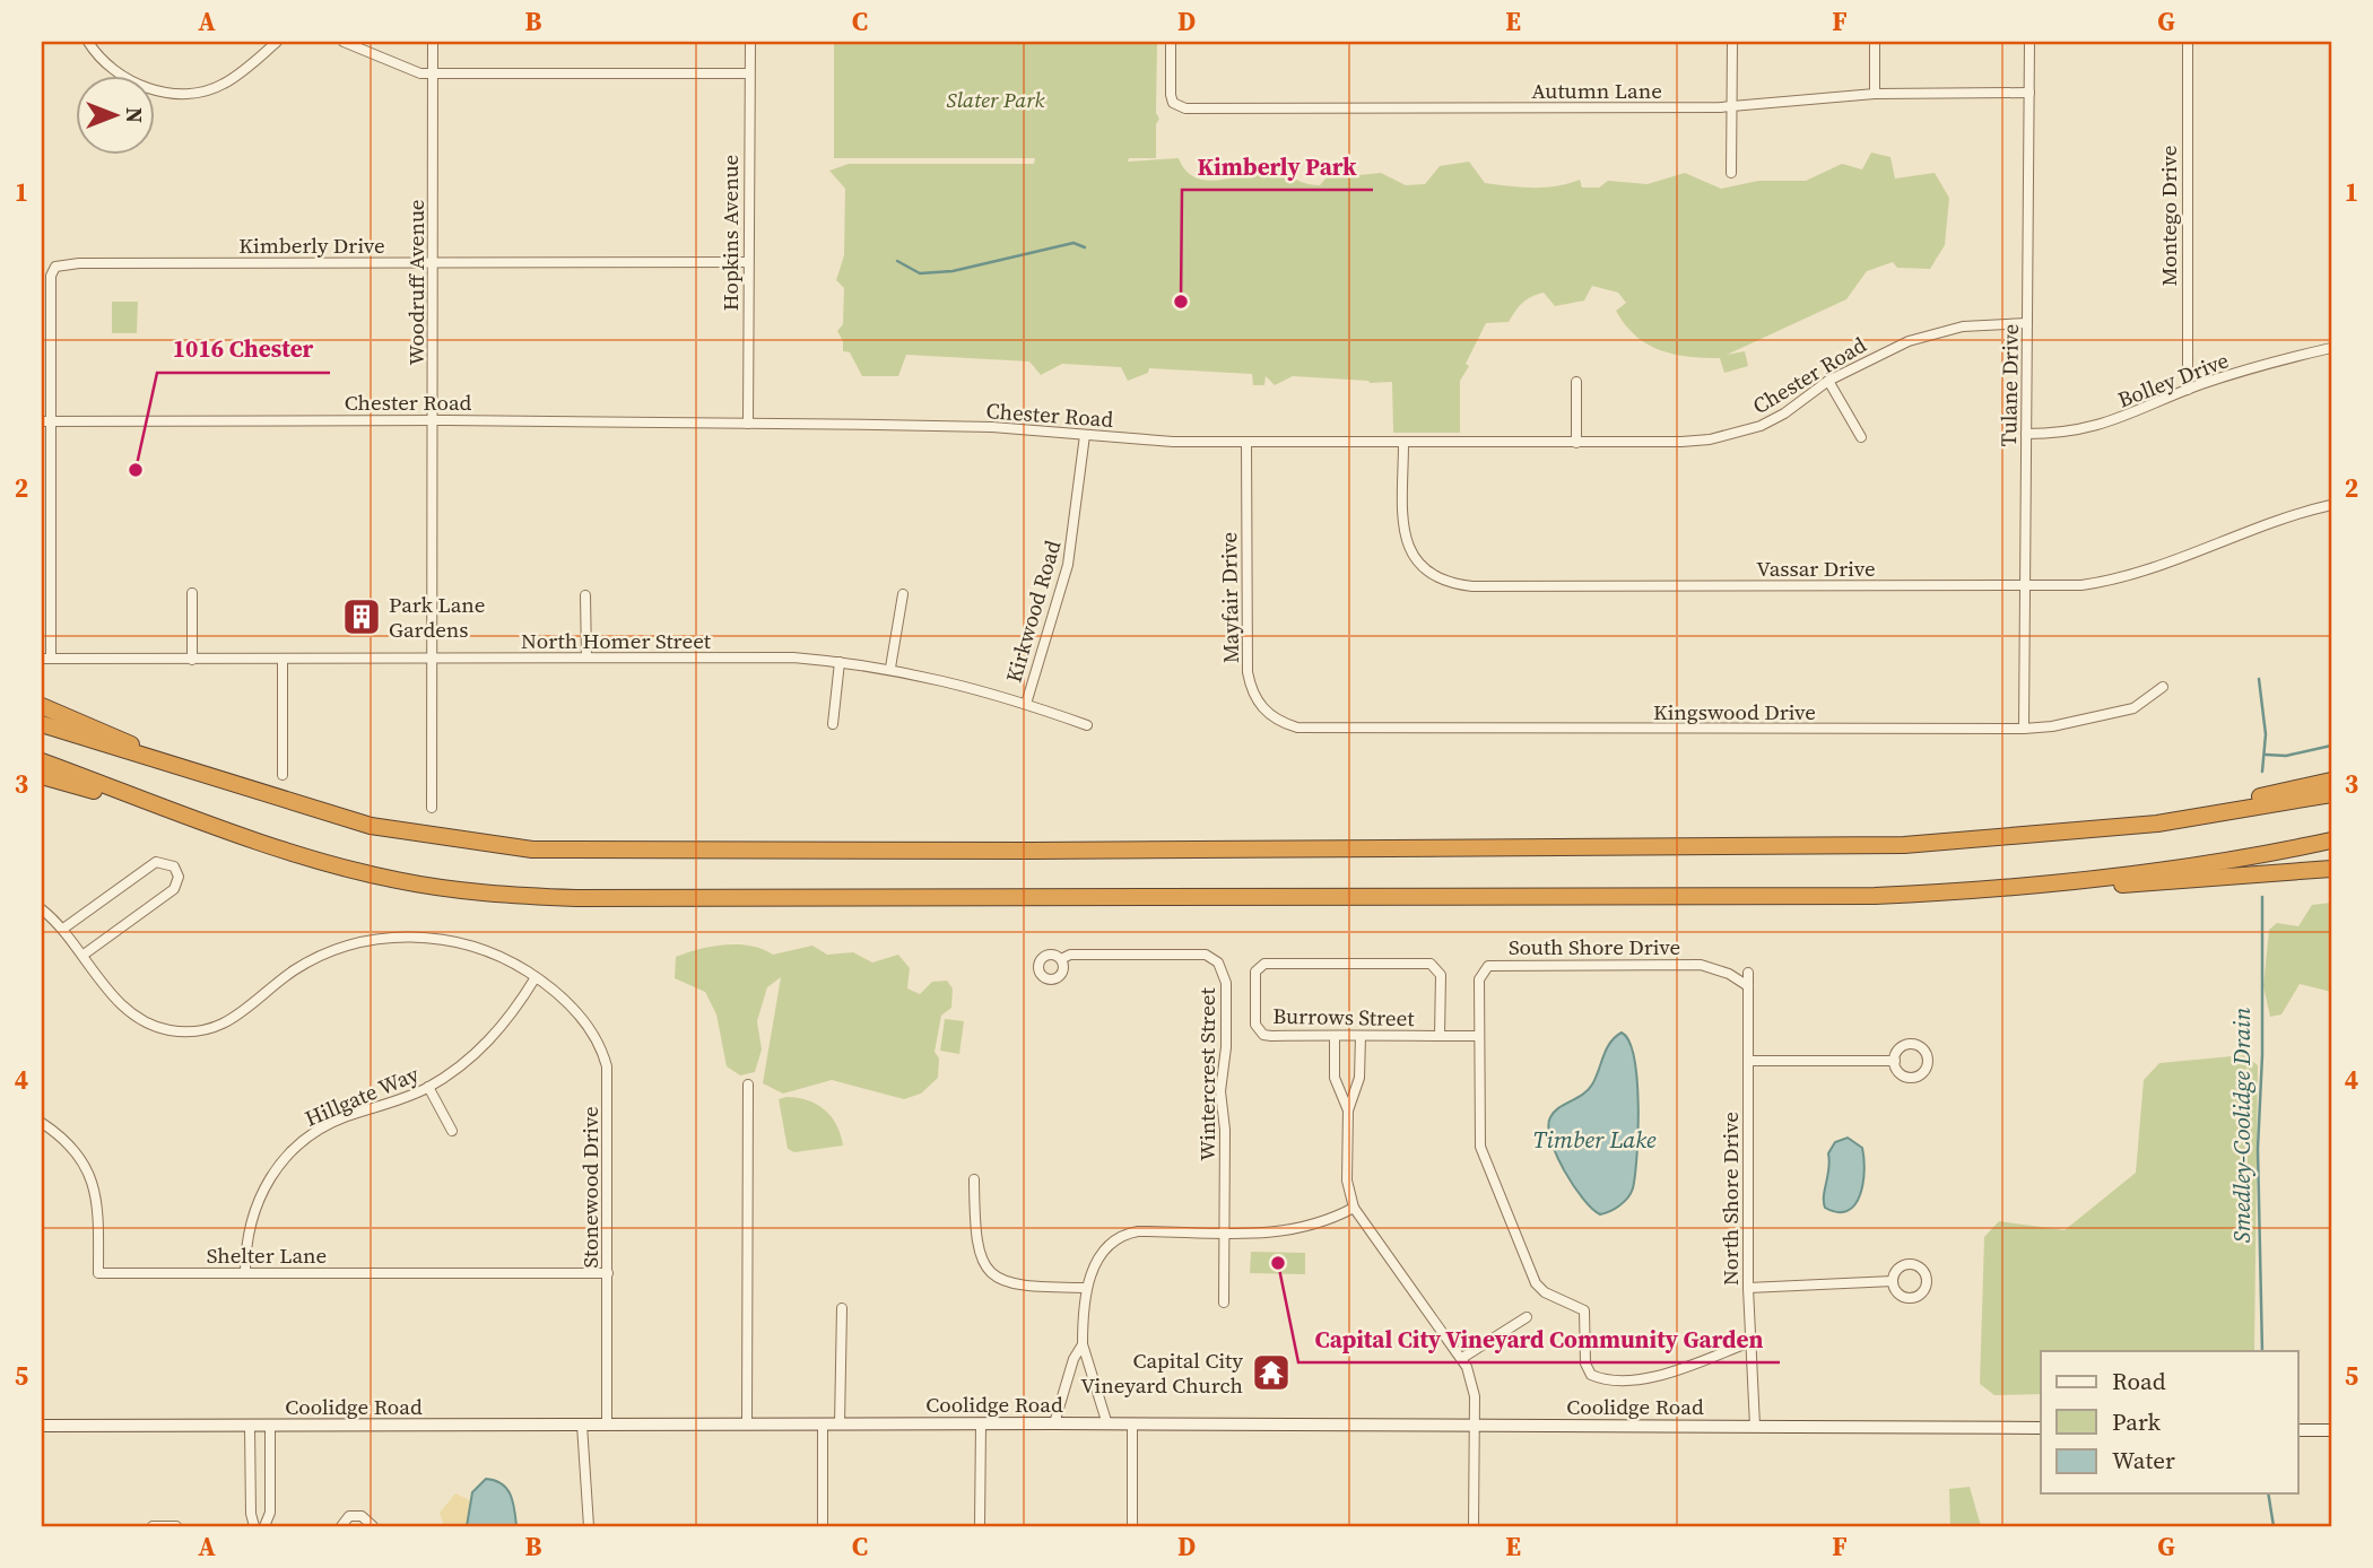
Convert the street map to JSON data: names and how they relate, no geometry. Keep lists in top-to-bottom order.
{
  "streets": {
    "street": [
      "Autumn Lane",
      "Montego Drive",
      "Hopkins Avenue",
      "Kimberly Drive",
      "Woodruff Avenue",
      "Chester Road",
      "Bolley Drive",
      "Tulane Drive",
      "Vassar Drive",
      "Mayfair Drive",
      "Kirkwood Road",
      "North Homer Street",
      "Kingswood Drive",
      "South Shore Drive",
      "Burrows Street",
      "Wintercrest Street",
      "Hillgate Way",
      "Stonewood Drive",
      "North Shore Drive",
      "Shelter Lane",
      "Coolidge Road"
    ]
  },
  "crossings": [
    ["Autumn Lane", "Tulane Drive"],
    ["Montego Drive", "Bolley Drive"],
    ["Hopkins Avenue", "Kimberly Drive"],
    ["Hopkins Avenue", "Chester Road"],
    ["Kimberly Drive", "Woodruff Avenue"],
    ["Kimberly Drive", "Chester Road"],
    ["Woodruff Avenue", "Chester Road"],
    ["Woodruff Avenue", "North Homer Street"],
    ["Chester Road", "Tulane Drive"],
    ["Chester Road", "Vassar Drive"],
    ["Chester Road", "Mayfair Drive"],
    ["Chester Road", "Kirkwood Road"],
    ["Bolley Drive", "Tulane Drive"],
    ["Tulane Drive", "Vassar Drive"],
    ["Tulane Drive", "Kingswood Drive"],
    ["Mayfair Drive", "Kingswood Drive"],
    ["Kirkwood Road", "North Homer Street"],
    ["South Shore Drive", "North Shore Drive"],
    ["Hillgate Way", "Stonewood Drive"],
    ["Hillgate Way", "Shelter Lane"],
    ["Stonewood Drive", "Shelter Lane"],
    ["Stonewood Drive", "Coolidge Road"],
    ["North Shore Drive", "Coolidge Road"]
  ],
  "water": ["Smedley-Coolidge Drain", "Timber Lake"],
  "parks": ["Slater Park"],
  "places": {
    "other": ["Kimberly Park", "1016 Chester", "Capital City Vineyard Community Garden"],
    "building": ["Park Lane Gardens"],
    "temple": ["Capital City Vineyard Church"]
  },
  "legend": ["Road", "Park", "Water"],
  "north": "right",
  "grid": {
    "columns": [
      "A",
      "B",
      "C",
      "D",
      "E",
      "F",
      "G"
    ],
    "rows": [
      "1",
      "2",
      "3",
      "4",
      "5"
    ]
  }
}
